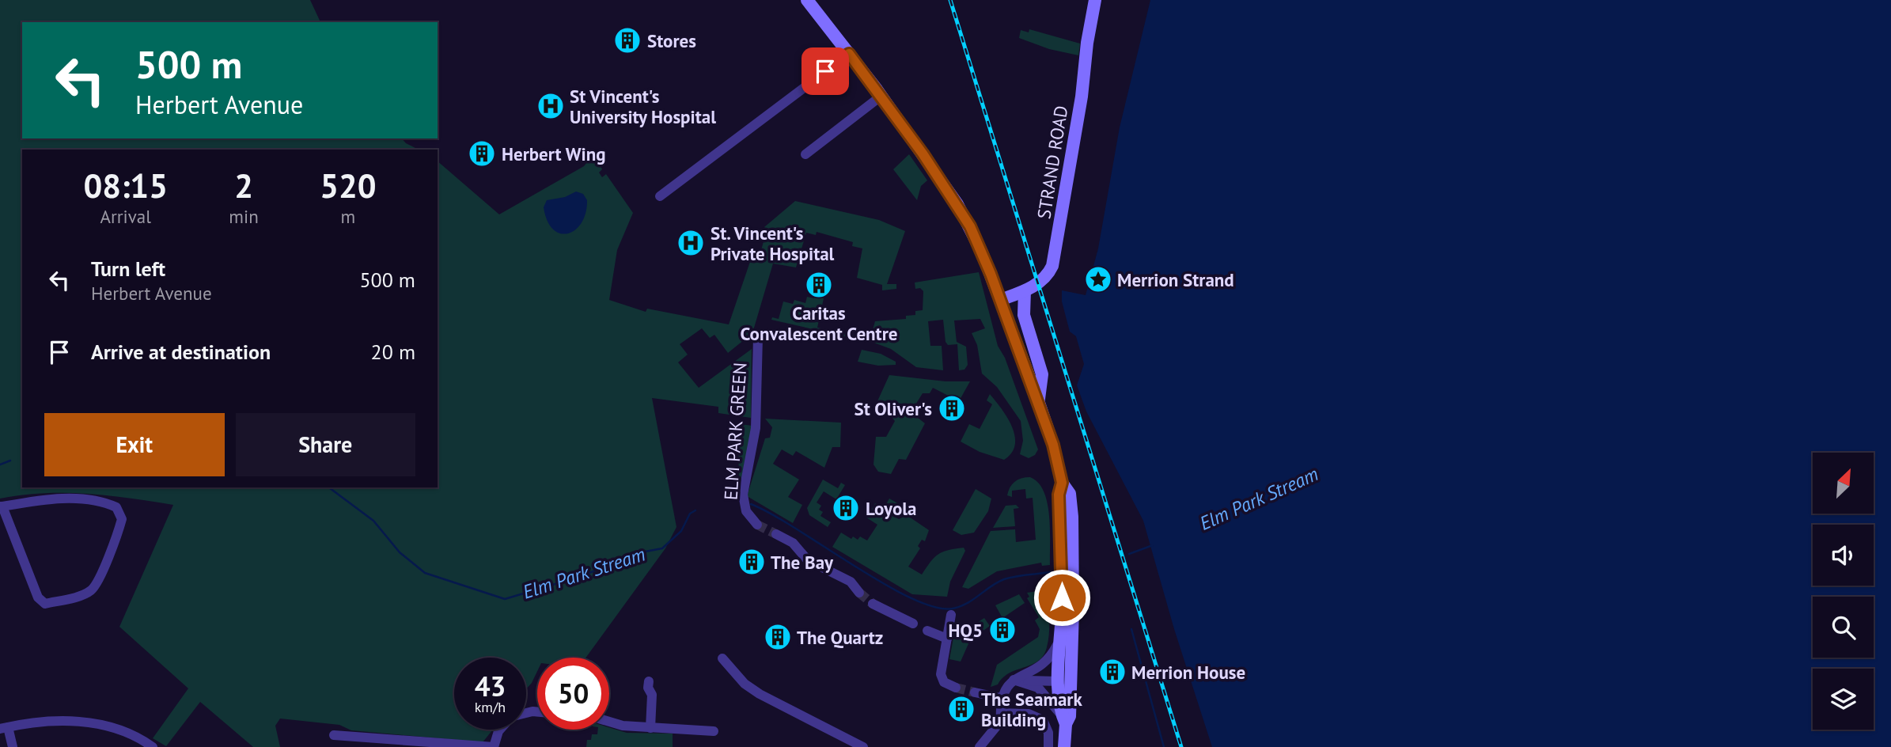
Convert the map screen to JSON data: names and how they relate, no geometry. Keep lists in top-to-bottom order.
{
  "streets": {
    "main road": ["STRAND ROAD"],
    "street": ["ELM PARK GREEN"]
  },
  "water": ["Elm Park Stream"],
  "places": {
    "building": [
      "Stores",
      "Herbert Wing",
      "Caritas Convalescent Centre",
      "St Oliver's",
      "Loyola",
      "The Bay",
      "HQ5",
      "The Quartz",
      "Merrion House",
      "The Seamark Building"
    ],
    "hospital": ["St Vincent's University Hospital", "St. Vincent's Private Hospital"],
    "place": ["Merrion Strand"]
  },
  "north": "top right",
  "page": {
    "turn": ["500 m", "Herbert Avenue"],
    "eta": [
      "08:15",
      "Arrival",
      "2",
      "min",
      "520",
      "m"
    ],
    "list": [
      {
        "name": "Turn left",
        "note": "Herbert Avenue",
        "value": "500 m"
      },
      {
        "name": "Arrive at destination",
        "value": "20 m"
      }
    ],
    "buttons": ["Exit", "Share"],
    "speed": "43 km/h",
    "limit": "50"
  }
}
